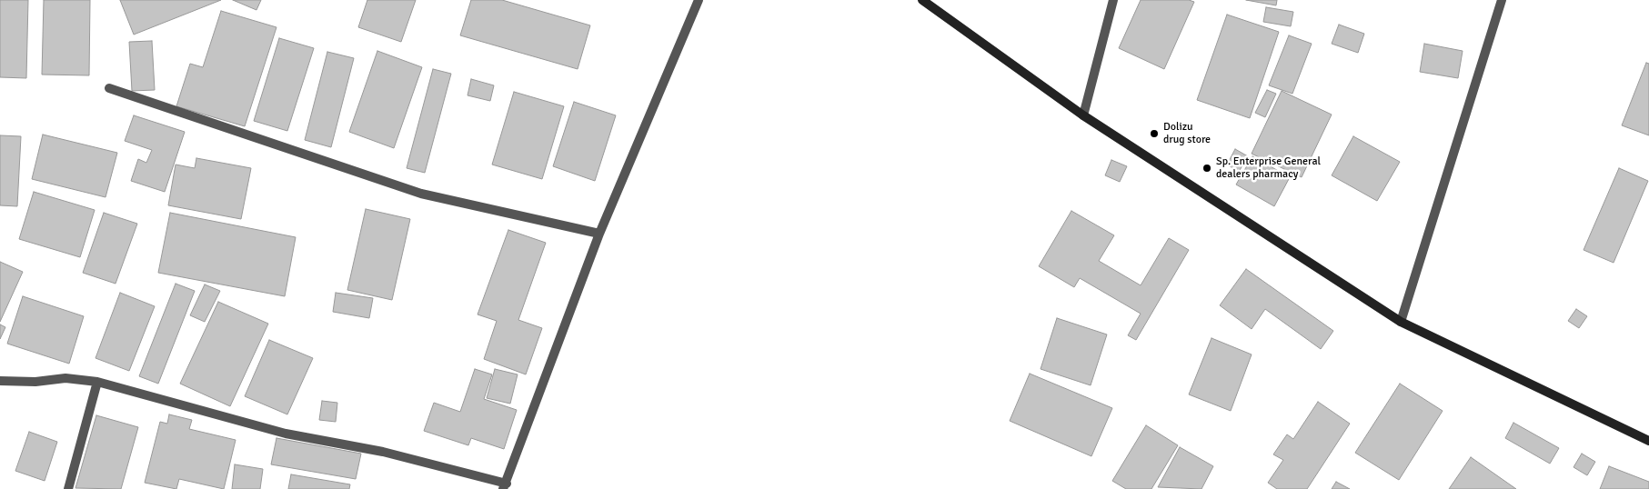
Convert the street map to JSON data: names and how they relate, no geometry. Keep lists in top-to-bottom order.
{
  "places": ["Dolizu drug store", "Sp. Enterprise General dealers pharmacy"]
}
